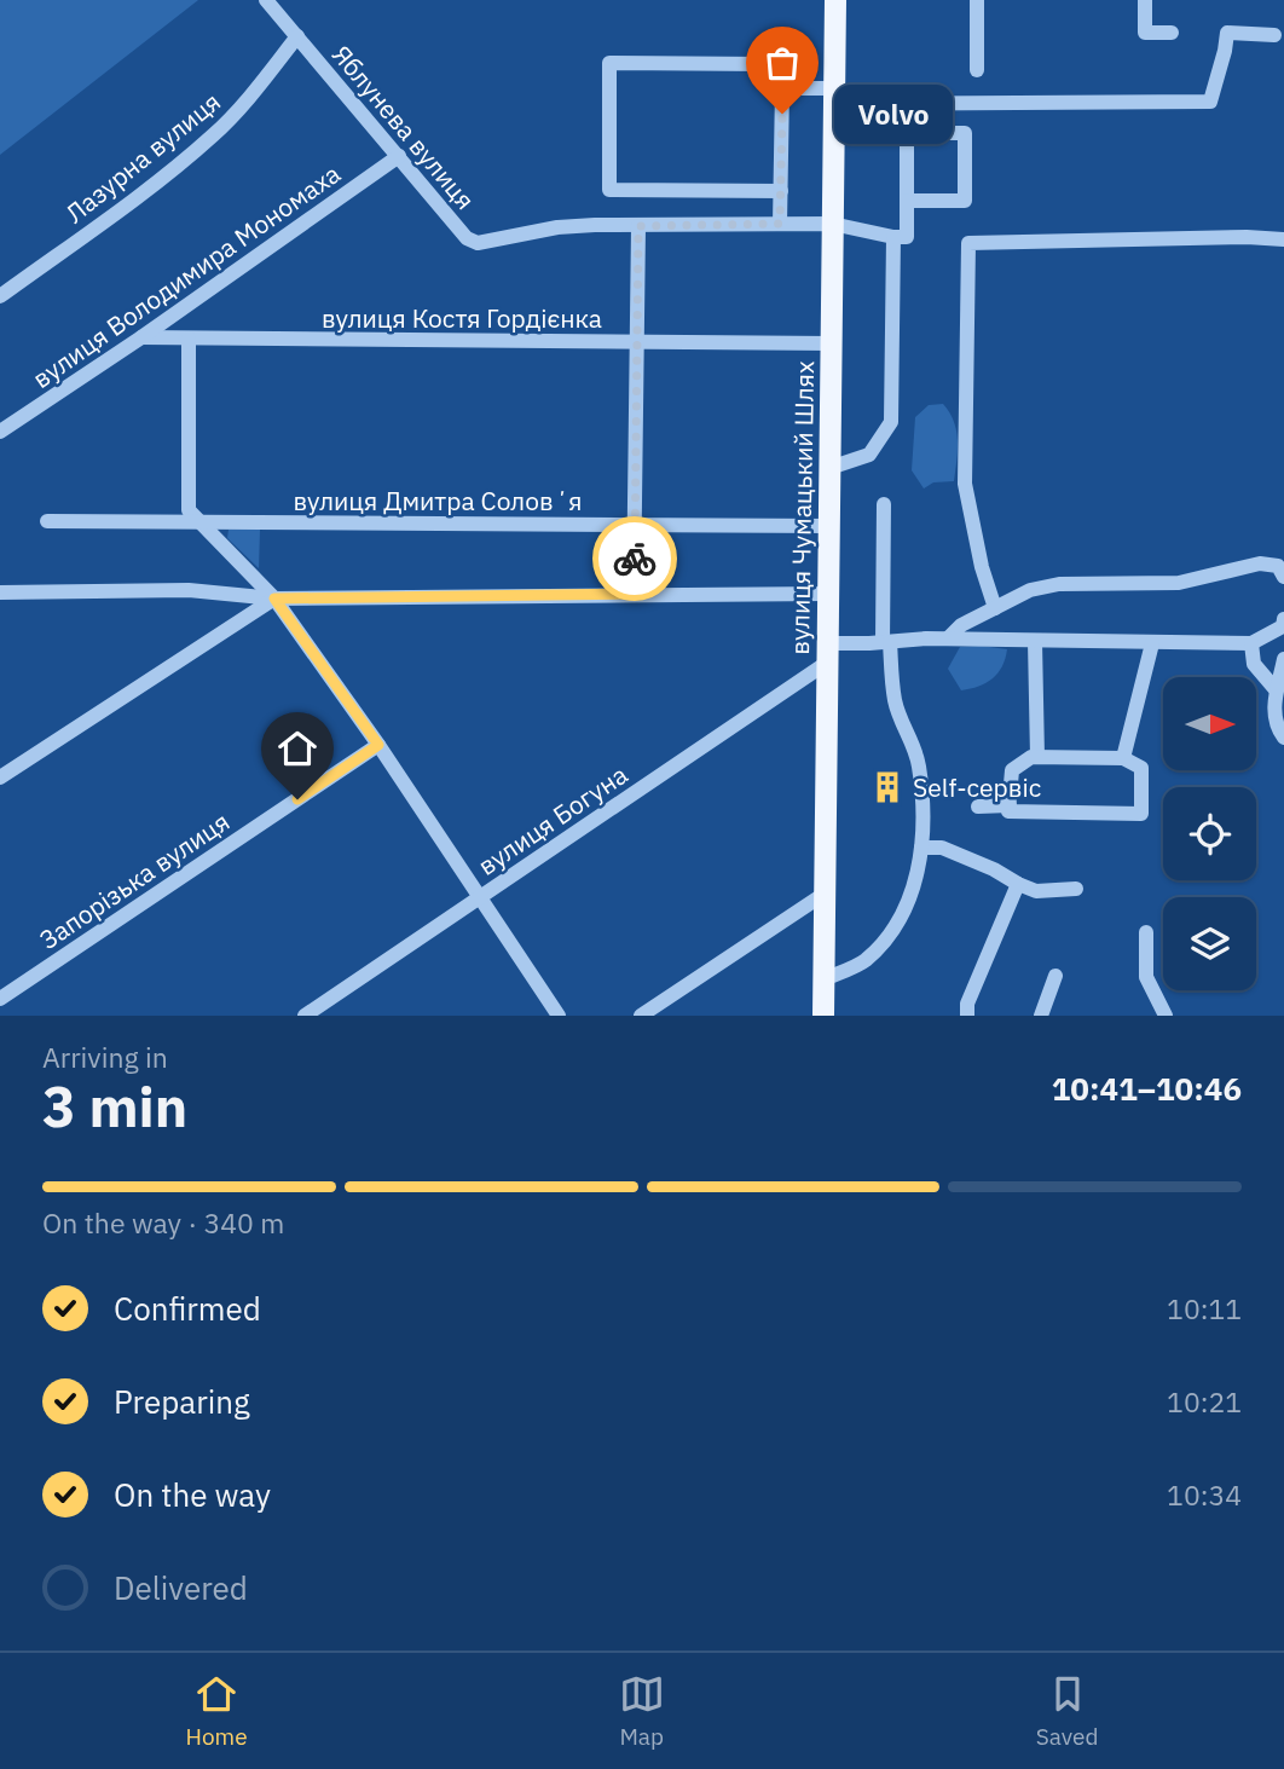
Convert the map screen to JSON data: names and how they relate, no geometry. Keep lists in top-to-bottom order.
{
  "streets": {
    "main road": ["вулиця Чумацький Шлях"],
    "street": [
      "Яблунева вулиця",
      "Лазурна вулиця",
      "вулиця Володимира Мономаха",
      "вулиця Костя Гордієнка",
      "вулиця Дмитра Соловʼя",
      "вулиця Богуна",
      "Запорізька вулиця"
    ]
  },
  "crossings": [
    ["Яблунева вулиця", "Лазурна вулиця"],
    ["Яблунева вулиця", "вулиця Володимира Мономаха"],
    ["Яблунева вулиця", "вулиця Чумацький Шлях"],
    ["вулиця Володимира Мономаха", "вулиця Костя Гордієнка"],
    ["вулиця Костя Гордієнка", "вулиця Чумацький Шлях"],
    ["вулиця Дмитра Соловʼя", "вулиця Чумацький Шлях"],
    ["вулиця Чумацький Шлях", "вулиця Богуна"]
  ],
  "places": {
    "other": ["Volvo"],
    "building": ["Self-сервіс"]
  },
  "north": "right",
  "page": {
    "bubble": "Volvo",
    "heading": ["3 min", "Arriving in", "10:41–10:46"],
    "bar": "On the way · 340 m",
    "list": [
      ["Confirmed", "10:11"],
      ["Preparing", "10:21"],
      ["On the way", "10:34"],
      "Delivered"
    ],
    "tabs": ["Home", "Map", "Saved"]
  }
}
